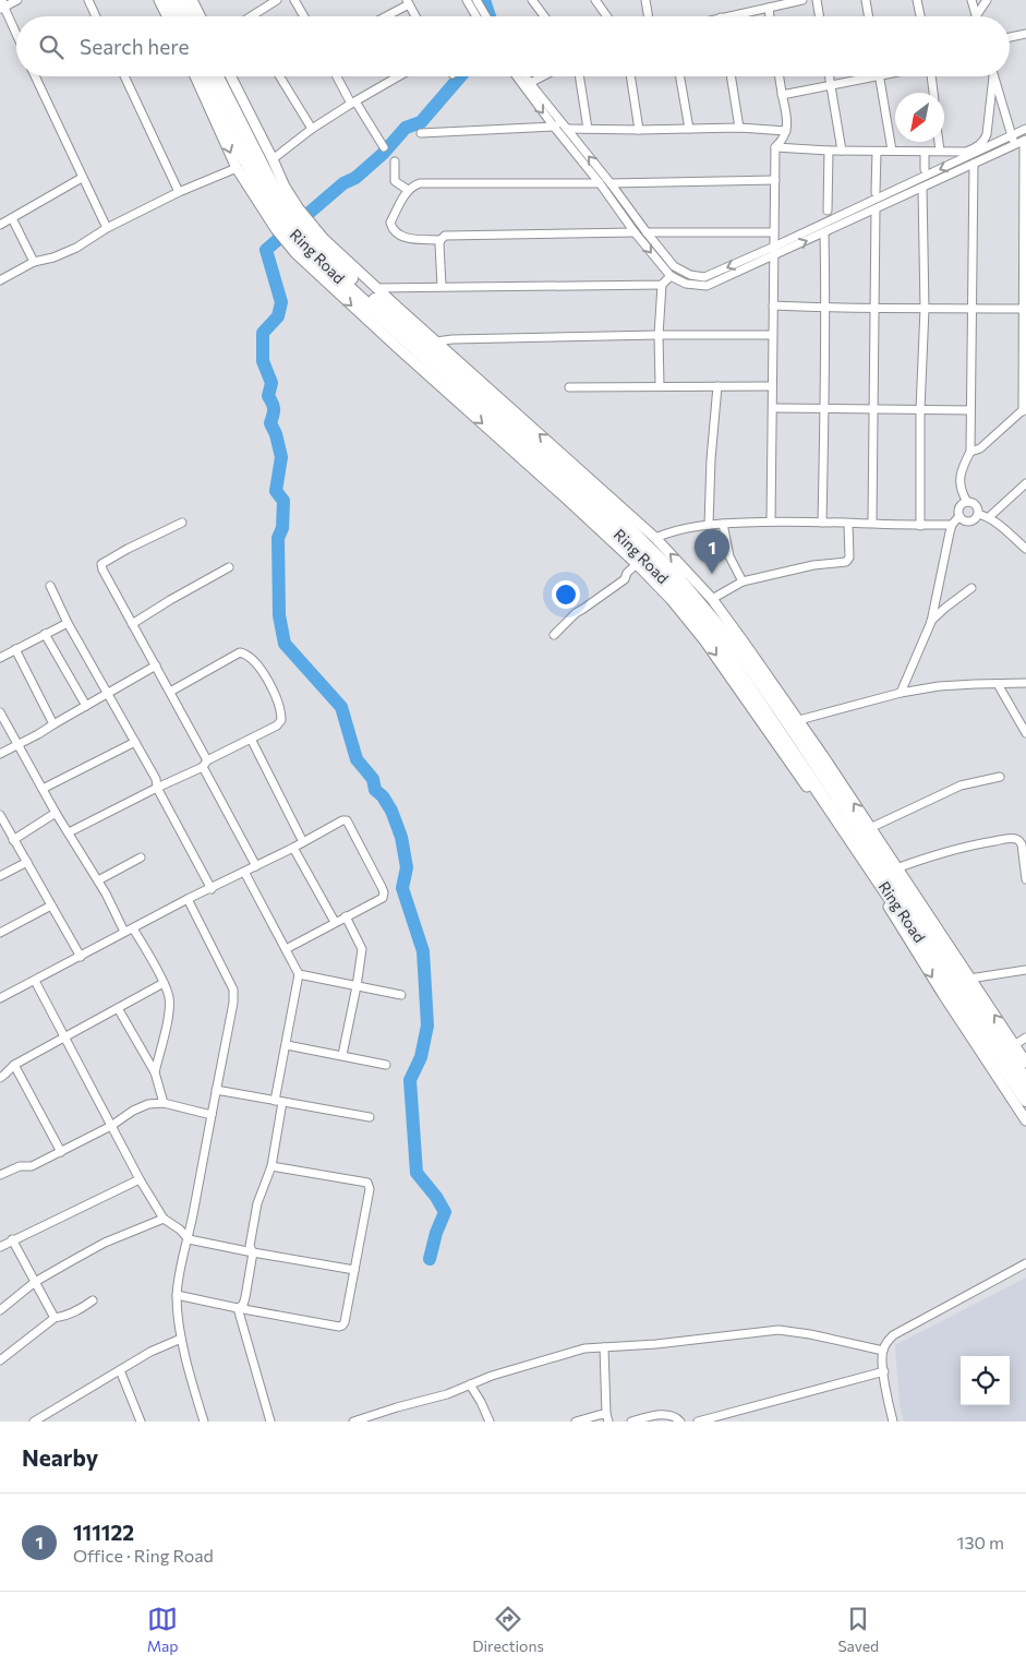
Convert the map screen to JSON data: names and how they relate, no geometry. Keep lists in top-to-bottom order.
{
  "streets": {
    "highway": ["Ring Road"]
  },
  "north": "bottom left",
  "page": {
    "search": "Search here",
    "pins": "1",
    "heading": "Nearby",
    "list": [
      {
        "mark": "1",
        "name": "111122",
        "note": "Office · Ring Road",
        "value": "130 m"
      }
    ],
    "nav": ["Map", "Directions", "Saved"]
  }
}
